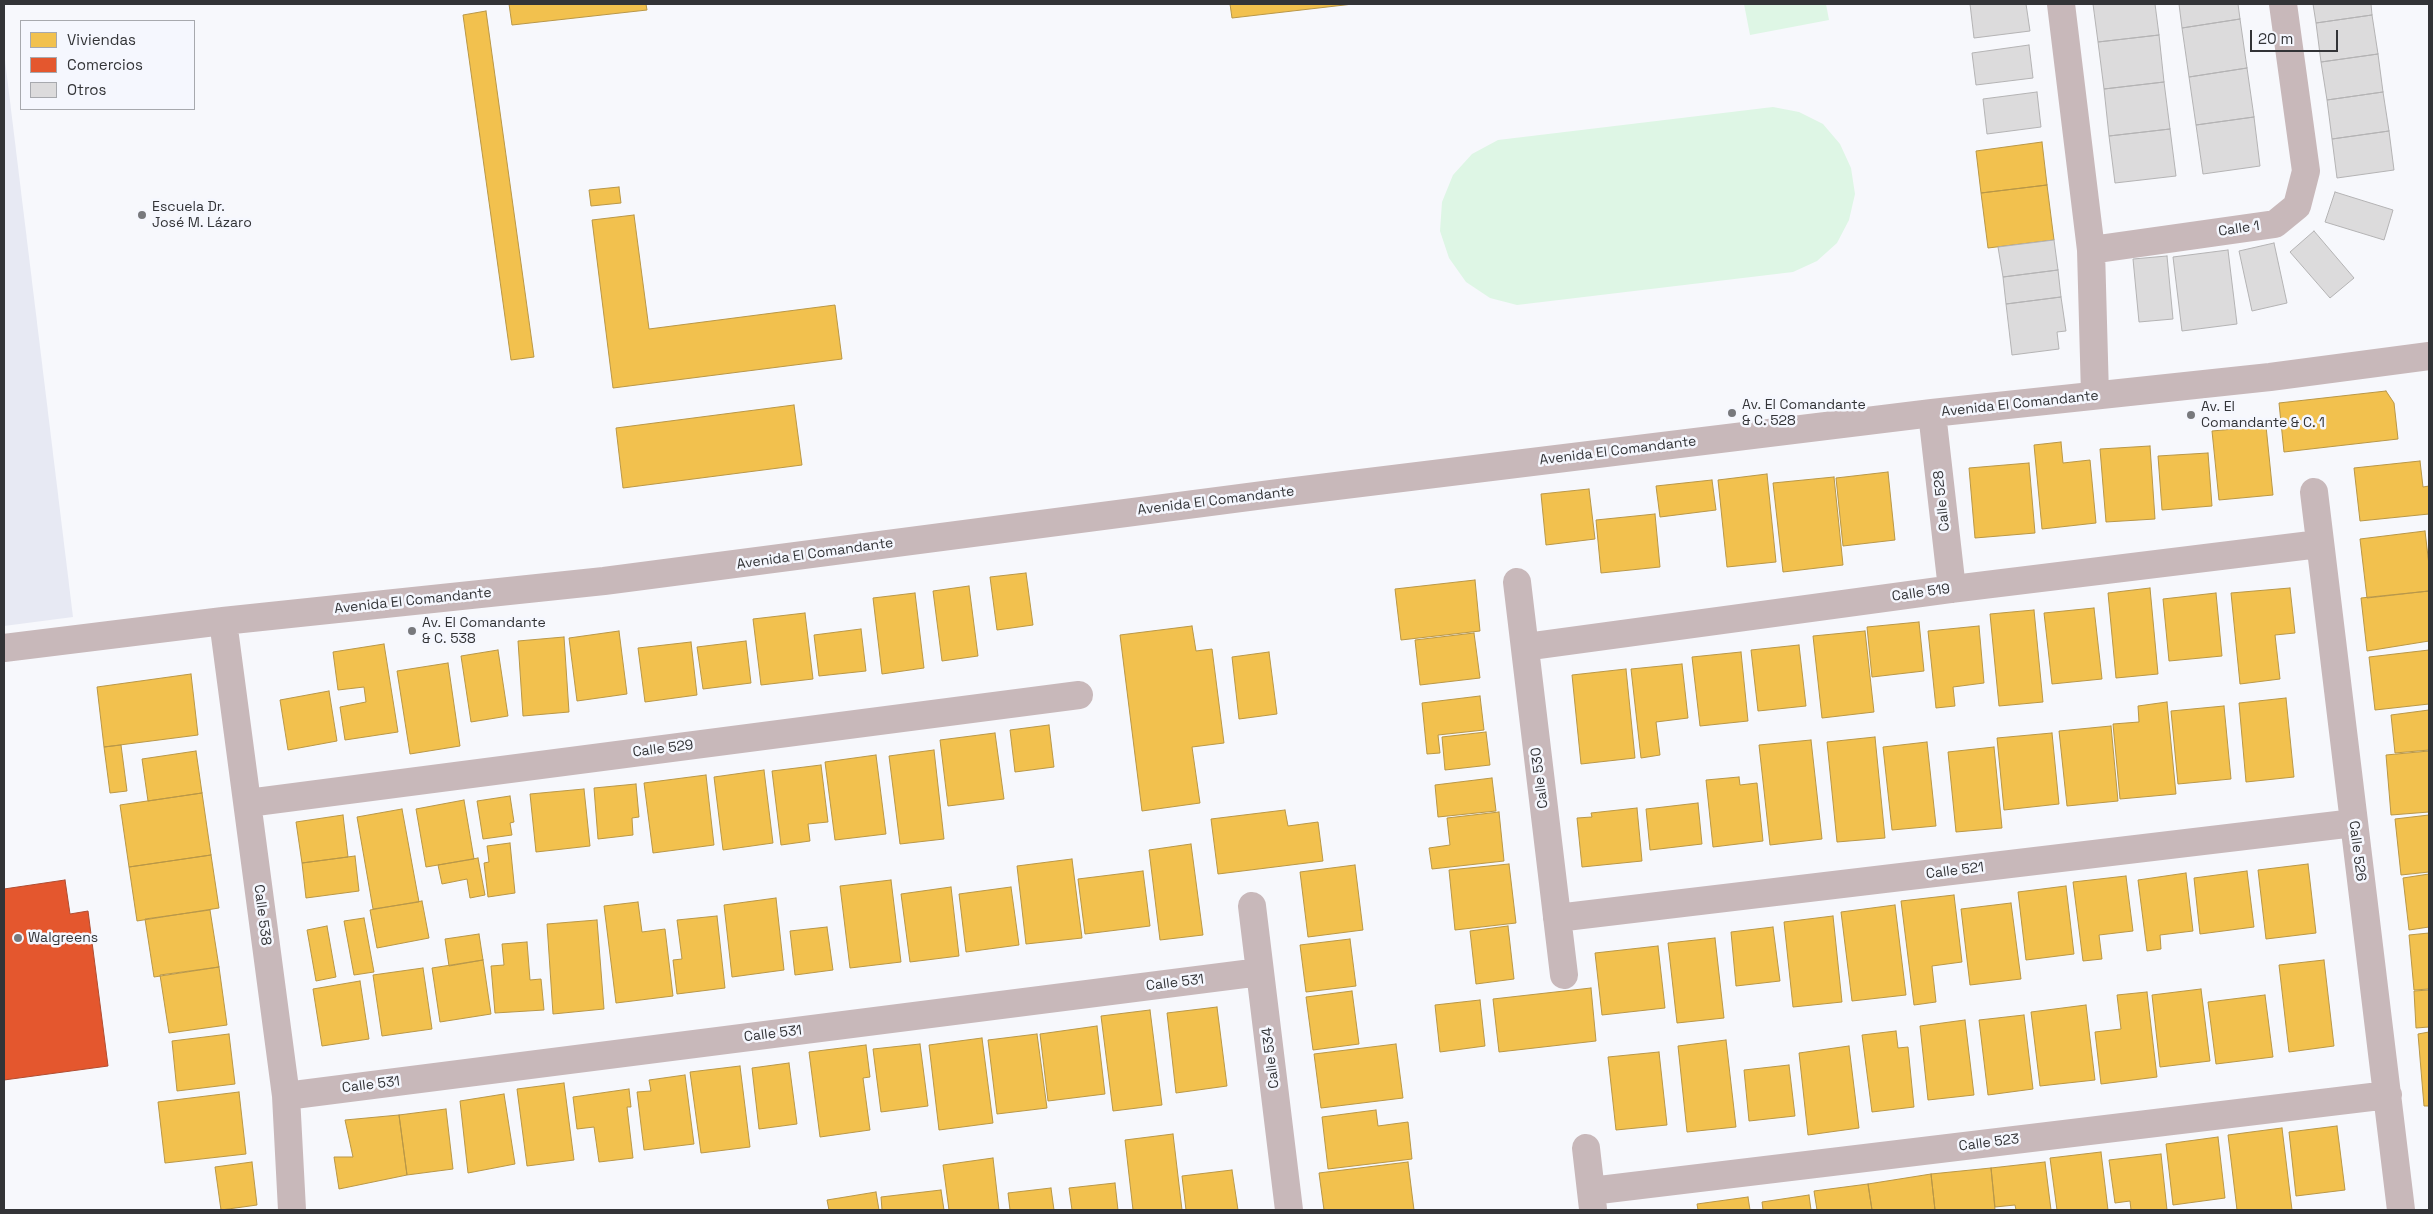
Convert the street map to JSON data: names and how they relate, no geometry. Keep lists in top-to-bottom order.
{
  "streets": {
    "street": [
      "Calle 1",
      "Avenida El Comandante",
      "Calle 528",
      "Calle 519",
      "Calle 529",
      "Calle 530",
      "Calle 526",
      "Calle 521",
      "Calle 538",
      "Calle 531",
      "Calle 534",
      "Calle 523"
    ]
  },
  "crossings": [
    ["Avenida El Comandante", "Calle 528"],
    ["Avenida El Comandante", "Calle 538"],
    ["Calle 528", "Calle 519"],
    ["Calle 519", "Calle 530"],
    ["Calle 519", "Calle 526"],
    ["Calle 529", "Calle 538"],
    ["Calle 530", "Calle 521"],
    ["Calle 526", "Calle 521"],
    ["Calle 526", "Calle 523"],
    ["Calle 538", "Calle 531"],
    ["Calle 531", "Calle 534"]
  ],
  "places": [
    "Escuela Dr. José M. Lázaro",
    "Av. El Comandante & C. 528",
    "Av. El Comandante & C. 1",
    "Av. El Comandante & C. 538",
    "Walgreens"
  ],
  "legend": ["Viviendas", "Comercios", "Otros"],
  "scale_bar": "20 m"
}
